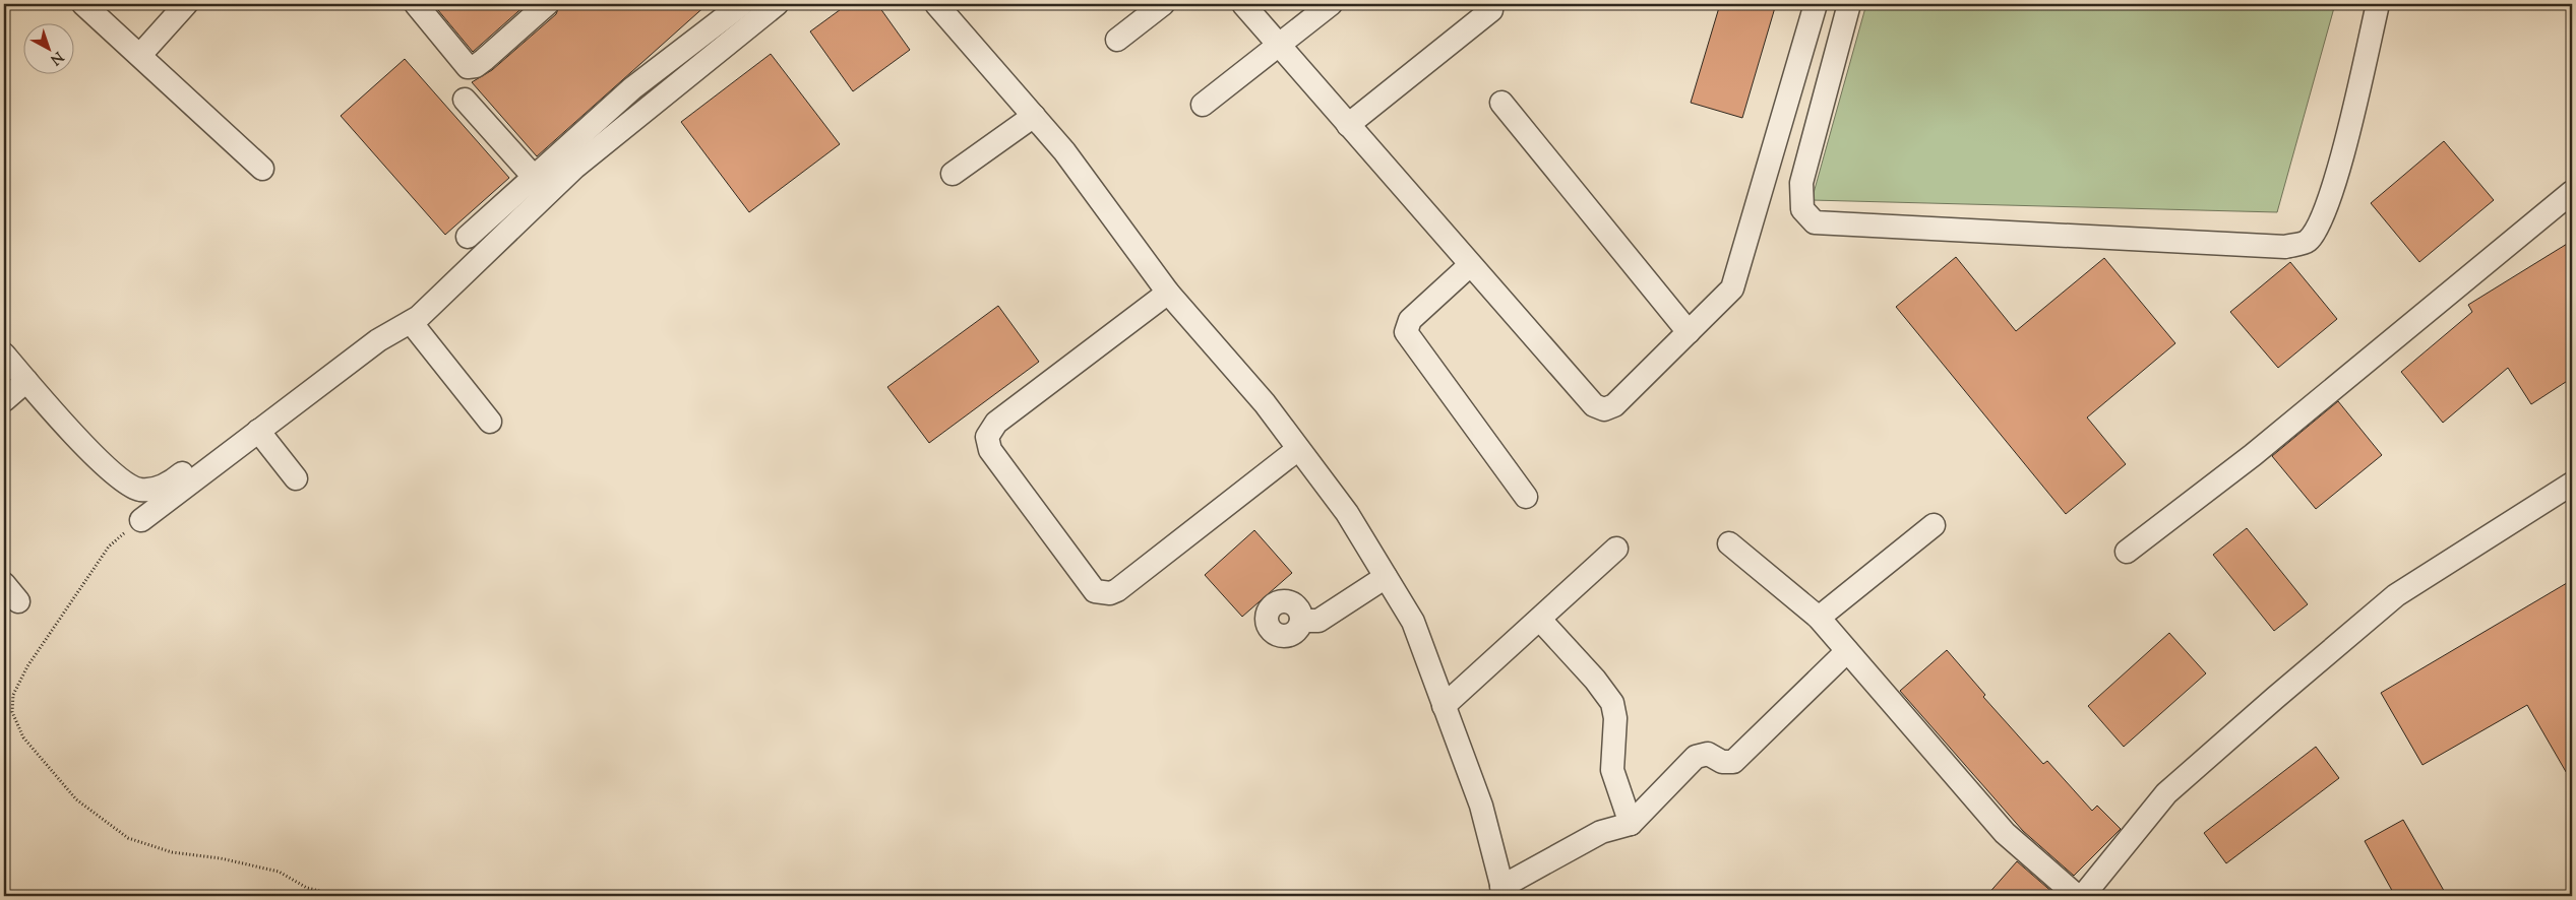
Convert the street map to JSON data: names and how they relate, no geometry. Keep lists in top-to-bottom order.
{
  "north": "bottom right"
}
